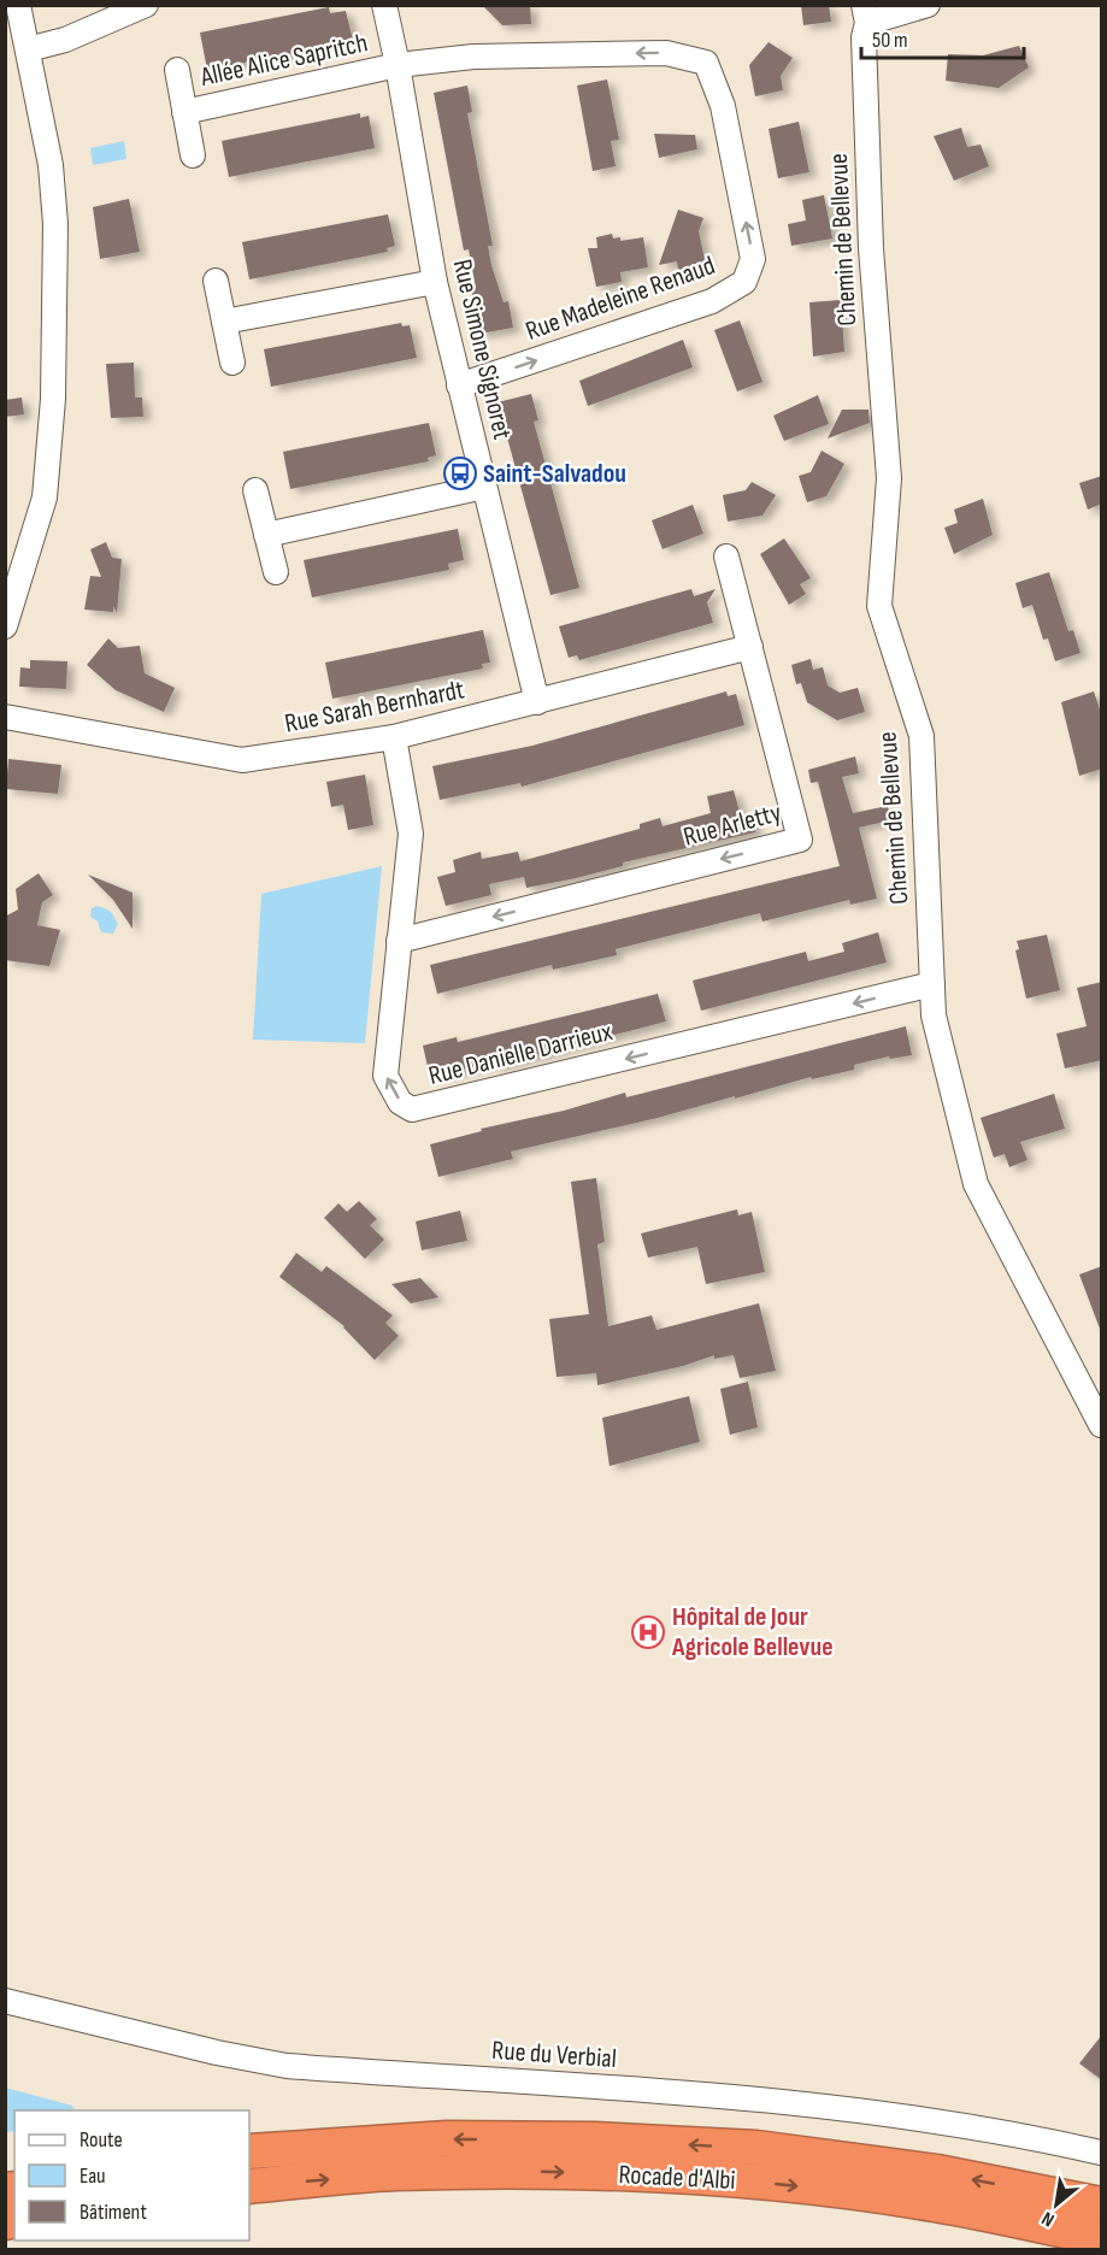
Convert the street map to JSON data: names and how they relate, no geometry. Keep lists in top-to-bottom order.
{
  "streets": {
    "highway": ["Rocade d'Albi"],
    "street": [
      "Allée Alice Sapritch",
      "Chemin de Bellevue",
      "Rue Madeleine Renaud",
      "Rue Simone Signoret",
      "Rue Sarah Bernhardt",
      "Rue Arletty",
      "Rue Danielle Darrieux",
      "Rue du Verbial"
    ]
  },
  "crossings": [
    ["Allée Alice Sapritch", "Rue Madeleine Renaud"],
    ["Allée Alice Sapritch", "Rue Simone Signoret"],
    ["Chemin de Bellevue", "Rue Danielle Darrieux"],
    ["Rue Madeleine Renaud", "Rue Simone Signoret"],
    ["Rue Simone Signoret", "Rue Sarah Bernhardt"],
    ["Rue Sarah Bernhardt", "Rue Arletty"],
    ["Rue Sarah Bernhardt", "Rue Danielle Darrieux"],
    ["Rue Arletty", "Rue Danielle Darrieux"]
  ],
  "places": {
    "bus stop": ["Saint-Salvadou"],
    "hospital": ["Hôpital de Jour Agricole Bellevue"]
  },
  "legend": ["Route", "Eau", "Bâtiment"],
  "scale_bar": "50 m",
  "north": "bottom left"
}
